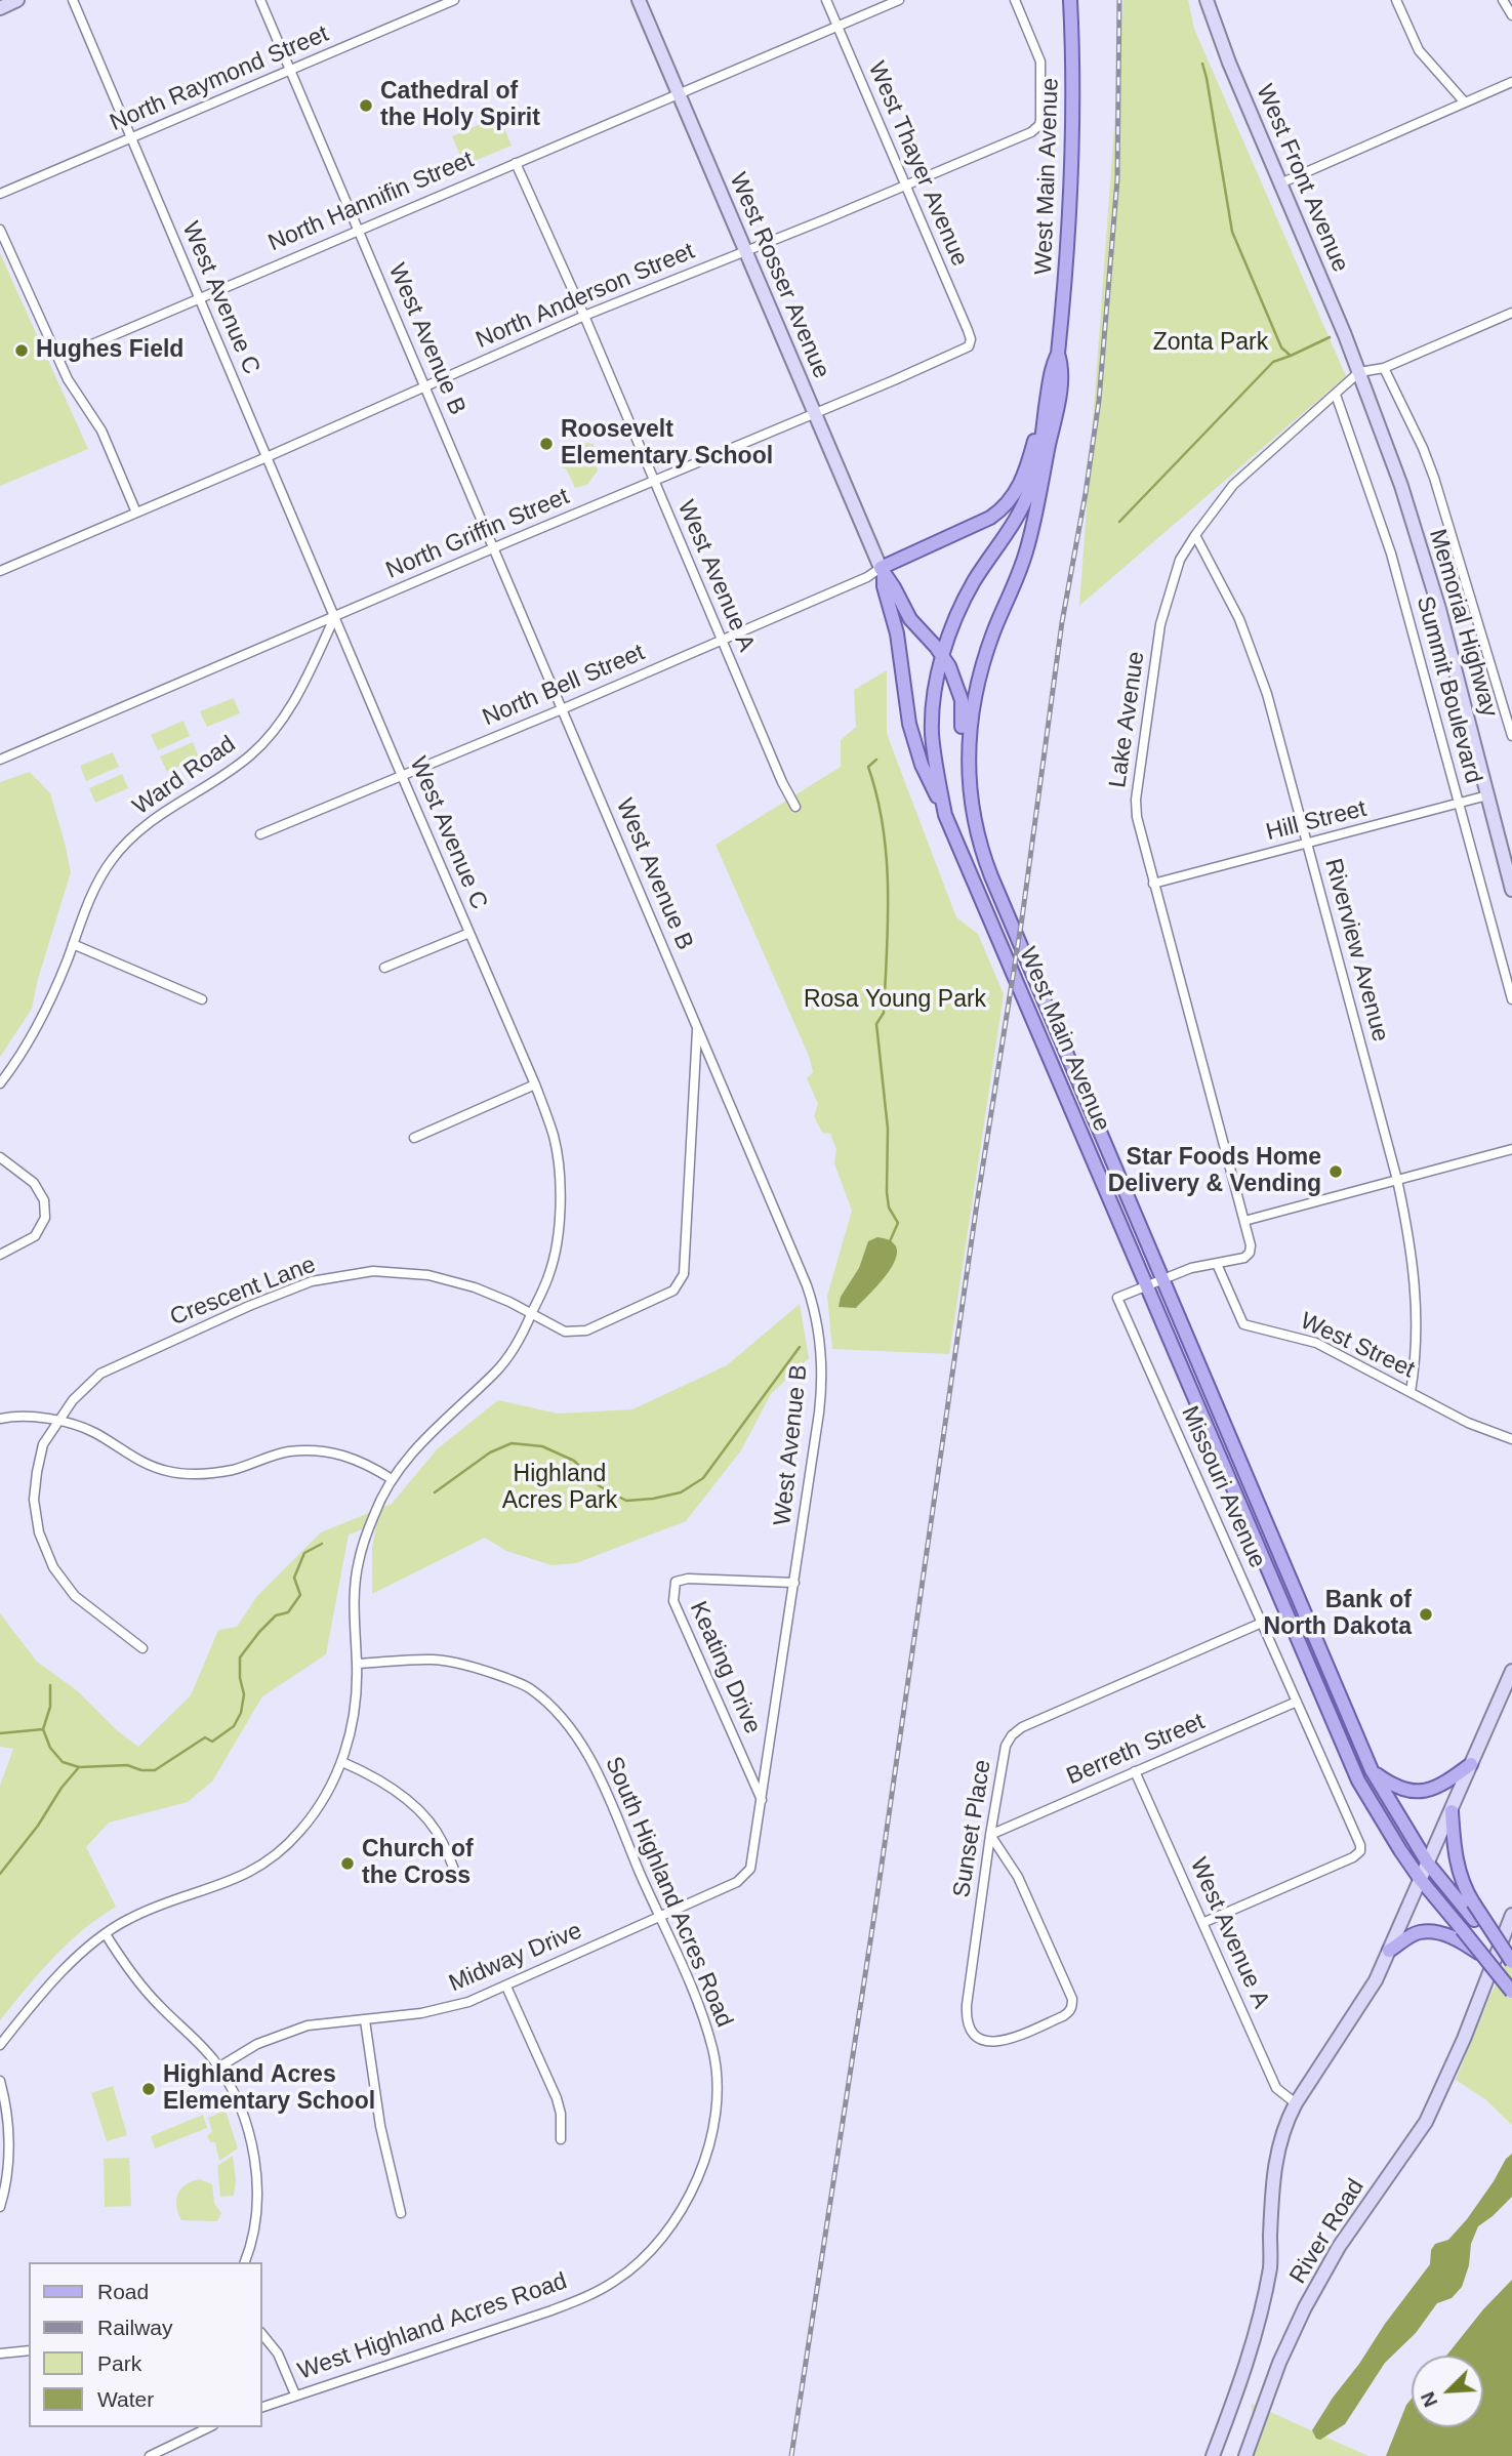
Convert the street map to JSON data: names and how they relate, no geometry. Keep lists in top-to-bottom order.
{
  "streets": {
    "main road": ["West Main Avenue"],
    "street": [
      "North Raymond Street",
      "West Thayer Avenue",
      "West Front Avenue",
      "North Hannifin Street",
      "West Rosser Avenue",
      "North Anderson Street",
      "West Avenue C",
      "West Avenue B",
      "North Griffin Street",
      "West Avenue A",
      "Memorial Highway",
      "North Bell Street",
      "Summit Boulevard",
      "Lake Avenue",
      "Ward Road",
      "Hill Street",
      "Riverview Avenue",
      "Crescent Lane",
      "West Street",
      "Missouri Avenue",
      "Keating Drive",
      "Berreth Street",
      "Sunset Place",
      "South Highland Acres Road",
      "Midway Drive",
      "River Road",
      "West Highland Acres Road"
    ]
  },
  "crossings": [
    ["North Raymond Street", "West Avenue C"],
    ["North Raymond Street", "West Avenue B"],
    ["West Thayer Avenue", "North Hannifin Street"],
    ["West Thayer Avenue", "North Anderson Street"],
    ["West Thayer Avenue", "North Griffin Street"],
    ["West Main Avenue", "Missouri Avenue"],
    ["West Front Avenue", "Memorial Highway"],
    ["West Front Avenue", "Lake Avenue"],
    ["North Hannifin Street", "West Rosser Avenue"],
    ["North Hannifin Street", "West Avenue C"],
    ["North Hannifin Street", "West Avenue B"],
    ["North Hannifin Street", "West Avenue A"],
    ["West Rosser Avenue", "North Anderson Street"],
    ["West Rosser Avenue", "North Griffin Street"],
    ["West Rosser Avenue", "North Bell Street"],
    ["North Anderson Street", "West Avenue C"],
    ["North Anderson Street", "West Avenue B"],
    ["North Anderson Street", "West Avenue A"],
    ["West Avenue C", "North Griffin Street"],
    ["West Avenue C", "North Bell Street"],
    ["West Avenue C", "Ward Road"],
    ["West Avenue C", "Crescent Lane"],
    ["West Avenue C", "South Highland Acres Road"],
    ["West Avenue B", "North Griffin Street"],
    ["West Avenue B", "North Bell Street"],
    ["West Avenue B", "Crescent Lane"],
    ["West Avenue B", "Keating Drive"],
    ["West Avenue B", "Midway Drive"],
    ["North Griffin Street", "West Avenue A"],
    ["North Griffin Street", "Ward Road"],
    ["West Avenue A", "North Bell Street"],
    ["West Avenue A", "Missouri Avenue"],
    ["West Avenue A", "Berreth Street"],
    ["Memorial Highway", "Lake Avenue"],
    ["Memorial Highway", "Hill Street"],
    ["Summit Boulevard", "Lake Avenue"],
    ["Summit Boulevard", "Hill Street"],
    ["Lake Avenue", "Hill Street"],
    ["Lake Avenue", "Riverview Avenue"],
    ["Lake Avenue", "West Street"],
    ["Hill Street", "Riverview Avenue"],
    ["Riverview Avenue", "West Street"],
    ["Missouri Avenue", "Berreth Street"],
    ["Missouri Avenue", "Sunset Place"],
    ["Keating Drive", "Midway Drive"],
    ["Berreth Street", "Sunset Place"],
    ["South Highland Acres Road", "Midway Drive"],
    ["South Highland Acres Road", "West Highland Acres Road"]
  ],
  "parks": ["Zonta Park", "Rosa Young Park", "Highland Acres Park"],
  "places": [
    "Cathedral of the Holy Spirit",
    "Hughes Field",
    "Roosevelt Elementary School",
    "Star Foods Home Delivery & Vending",
    "Bank of North Dakota",
    "Church of the Cross",
    "Highland Acres Elementary School"
  ],
  "legend": [
    "Road",
    "Railway",
    "Park",
    "Water"
  ],
  "north": "bottom left"
}
